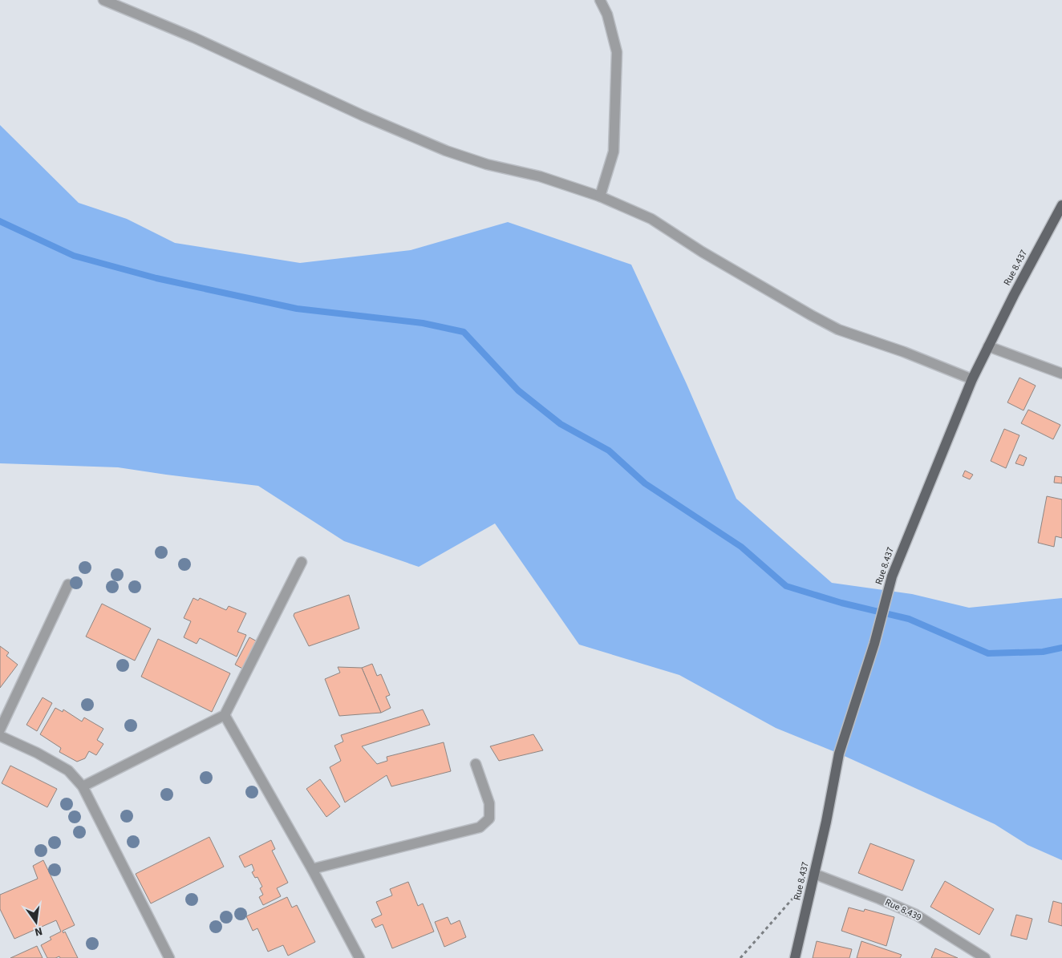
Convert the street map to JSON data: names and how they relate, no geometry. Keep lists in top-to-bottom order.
{
  "streets": {
    "main road": ["Rue 8.437"],
    "street": ["Rue 8.439"]
  },
  "crossings": [
    ["Rue 8.437", "Rue 8.439"]
  ],
  "north": "bottom"
}
